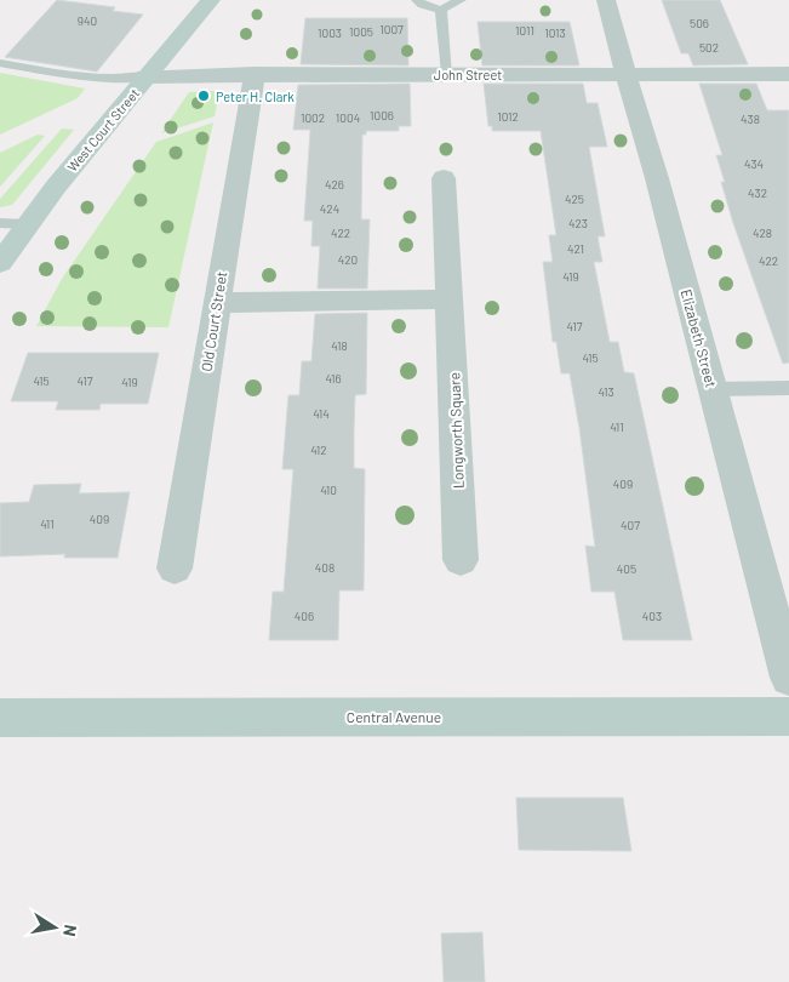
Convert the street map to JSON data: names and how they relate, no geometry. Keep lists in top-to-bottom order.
{
  "streets": {
    "main road": ["West Court Street", "Central Avenue"],
    "street": [
      "John Street",
      "Old Court Street",
      "Elizabeth Street",
      "Longworth Square"
    ]
  },
  "crossings": [
    ["John Street", "West Court Street"],
    ["John Street", "Old Court Street"],
    ["John Street", "Elizabeth Street"]
  ],
  "places": ["Peter H. Clark"],
  "house_numbers": [
    "940",
    "506",
    "1007",
    "1011",
    "1005",
    "1003",
    "1013",
    "502",
    "1006",
    "1012",
    "1002",
    "1004",
    "438",
    "434",
    "426",
    "432",
    "425",
    "424",
    "423",
    "422",
    "428",
    "421",
    "420",
    "422",
    "419",
    "417",
    "418",
    "415",
    "416",
    "415",
    "417",
    "419",
    "413",
    "414",
    "411",
    "412",
    "409",
    "410",
    "409",
    "411",
    "407",
    "408",
    "405",
    "406",
    "403"
  ],
  "north": "right"
}
